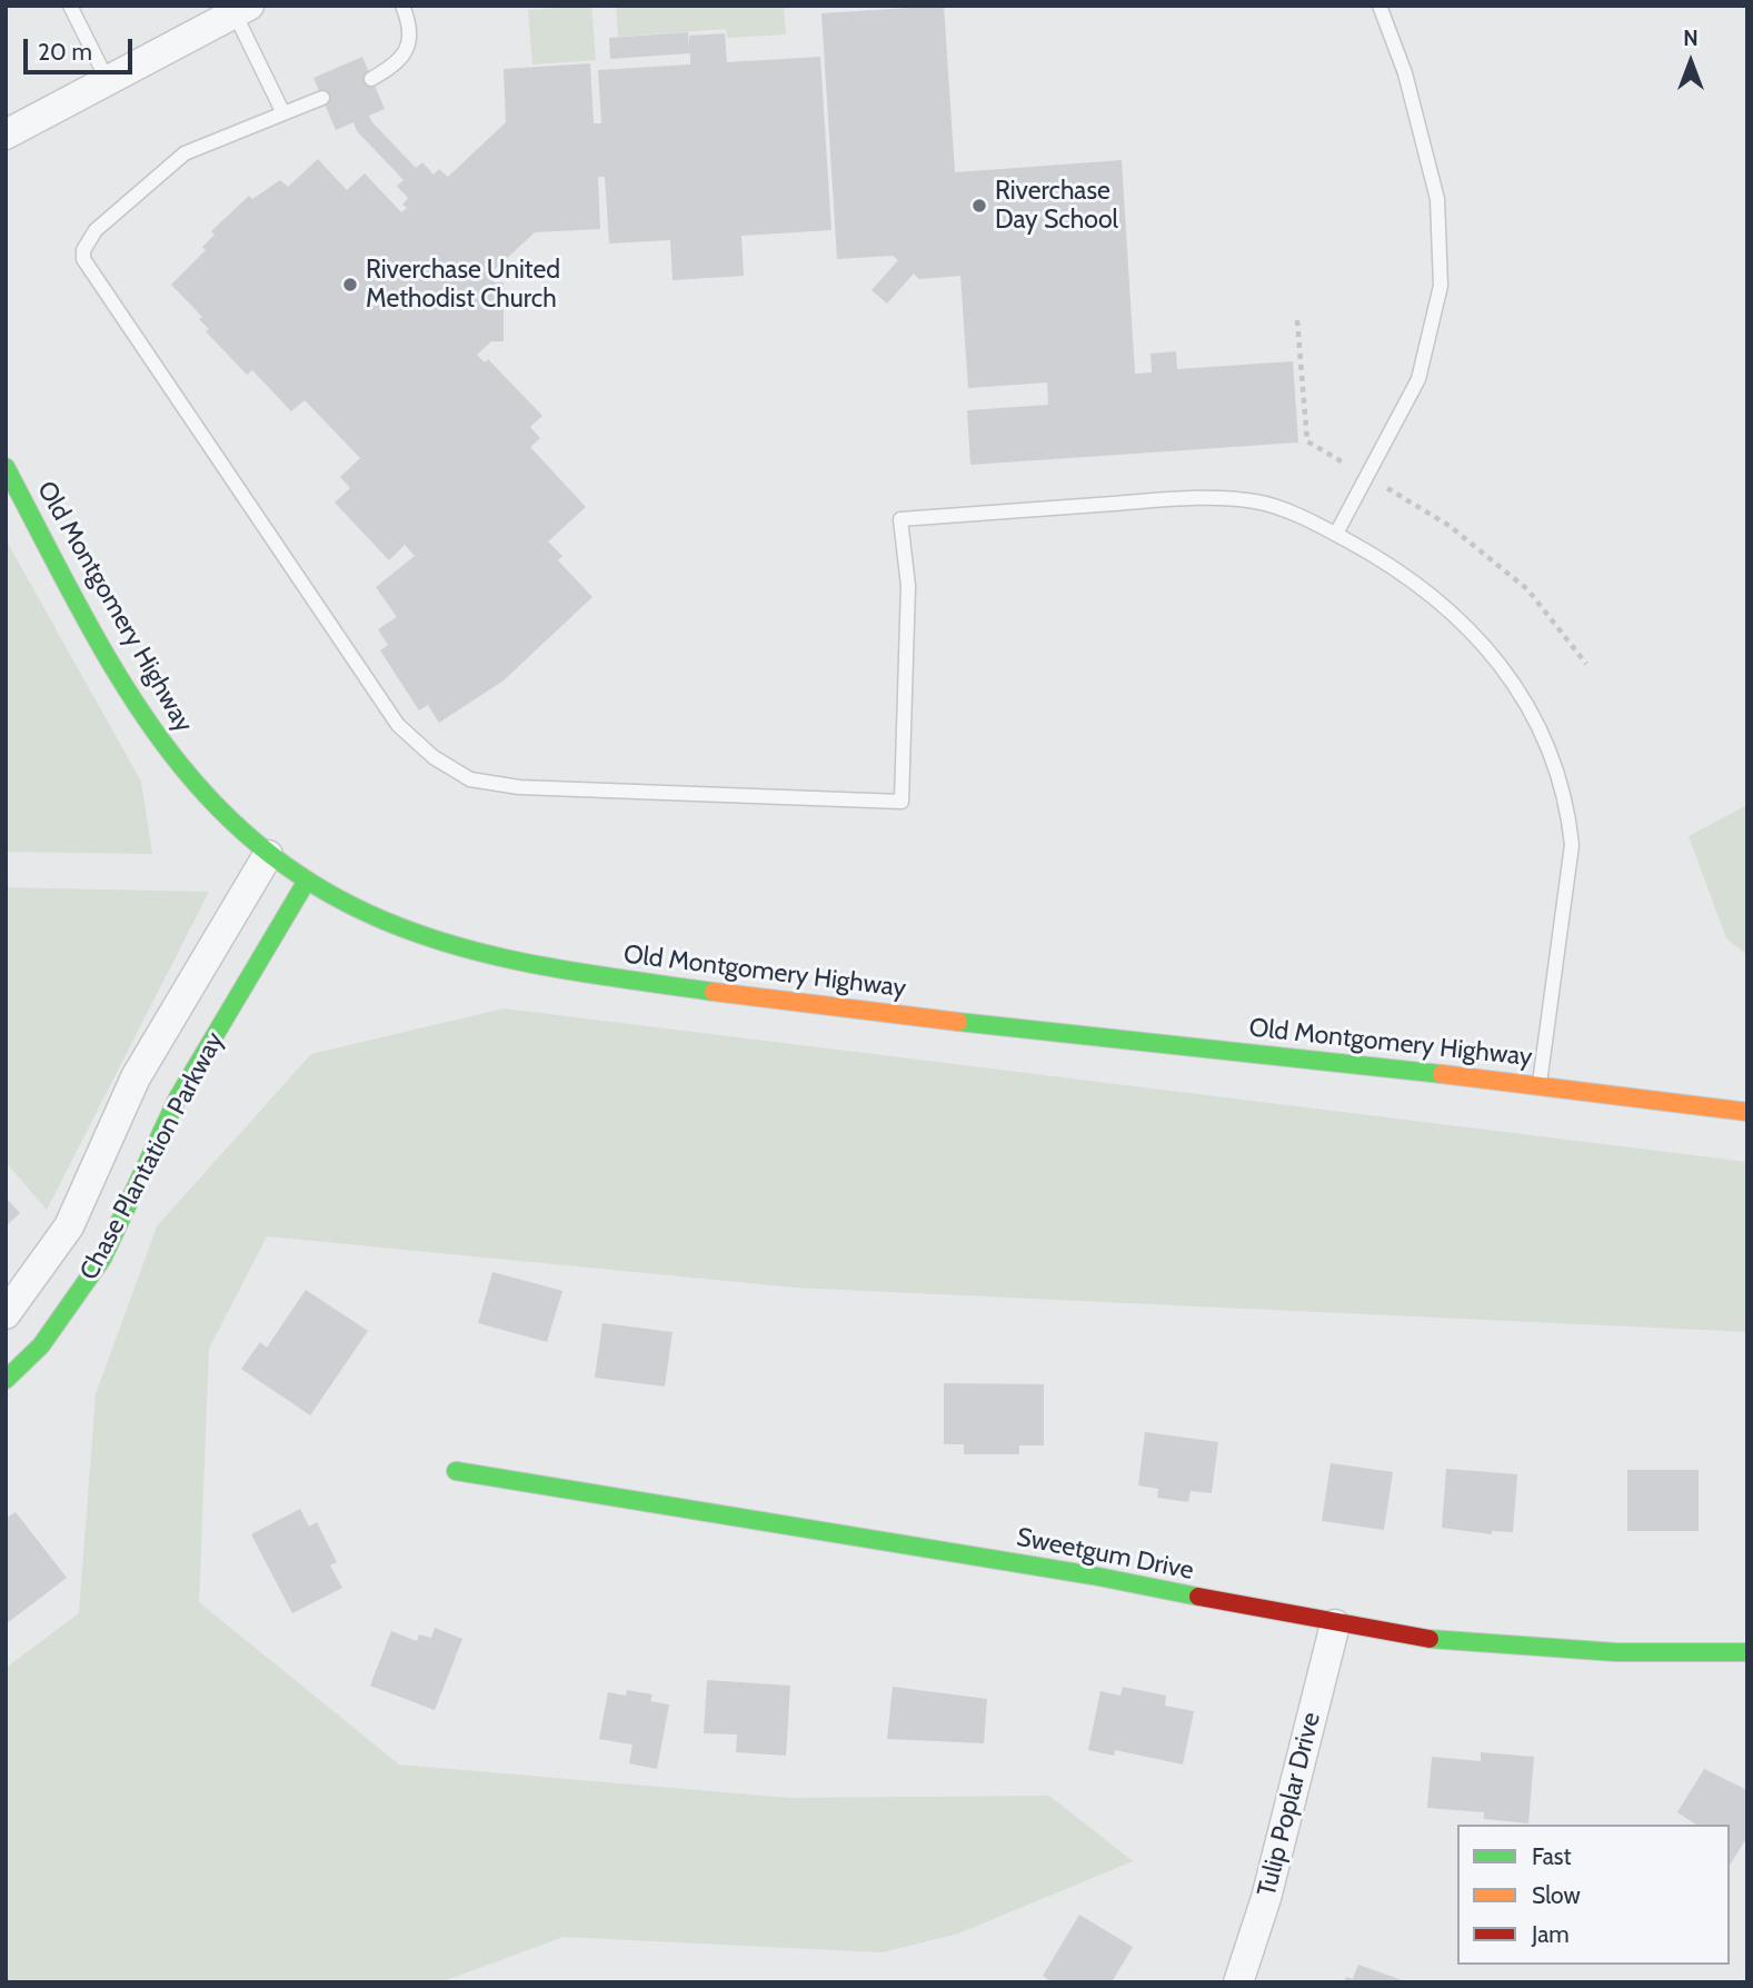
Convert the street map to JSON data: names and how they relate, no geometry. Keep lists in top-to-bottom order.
{
  "streets": {
    "street": [
      "Old Montgomery Highway",
      "Chase Plantation Parkway",
      "Sweetgum Drive",
      "Tulip Poplar Drive"
    ]
  },
  "crossings": [
    ["Old Montgomery Highway", "Chase Plantation Parkway"],
    ["Sweetgum Drive", "Tulip Poplar Drive"]
  ],
  "places": ["Riverchase Day School", "Riverchase United Methodist Church"],
  "legend": ["Fast", "Slow", "Jam"],
  "scale_bar": "20 m",
  "north": "top"
}
